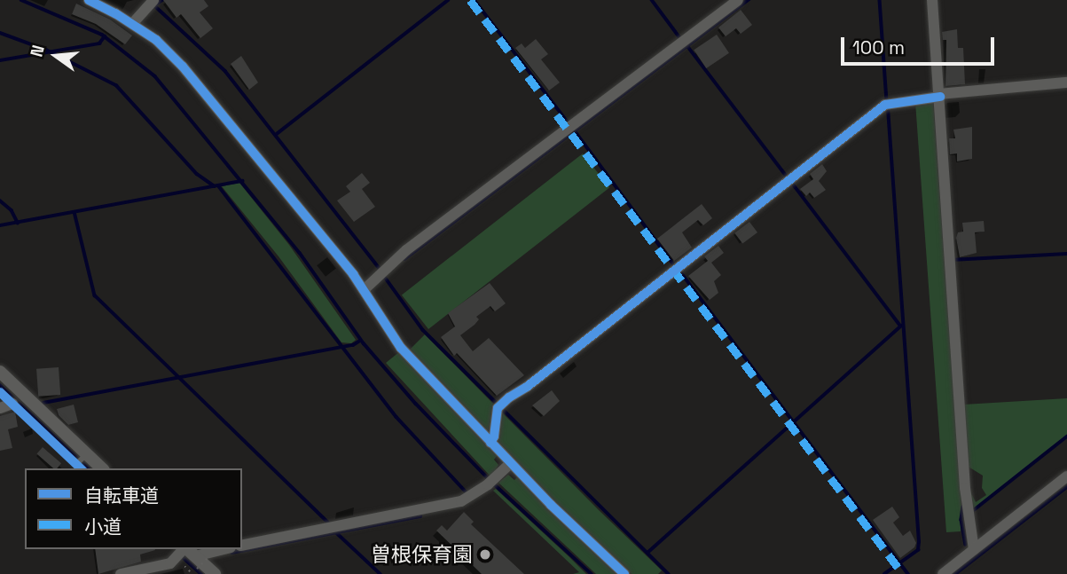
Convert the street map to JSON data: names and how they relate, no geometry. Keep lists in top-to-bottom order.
{
  "places": ["曽根保育園"],
  "legend": ["自転車道", "小道"],
  "scale_bar": "100 m",
  "north": "left"
}
